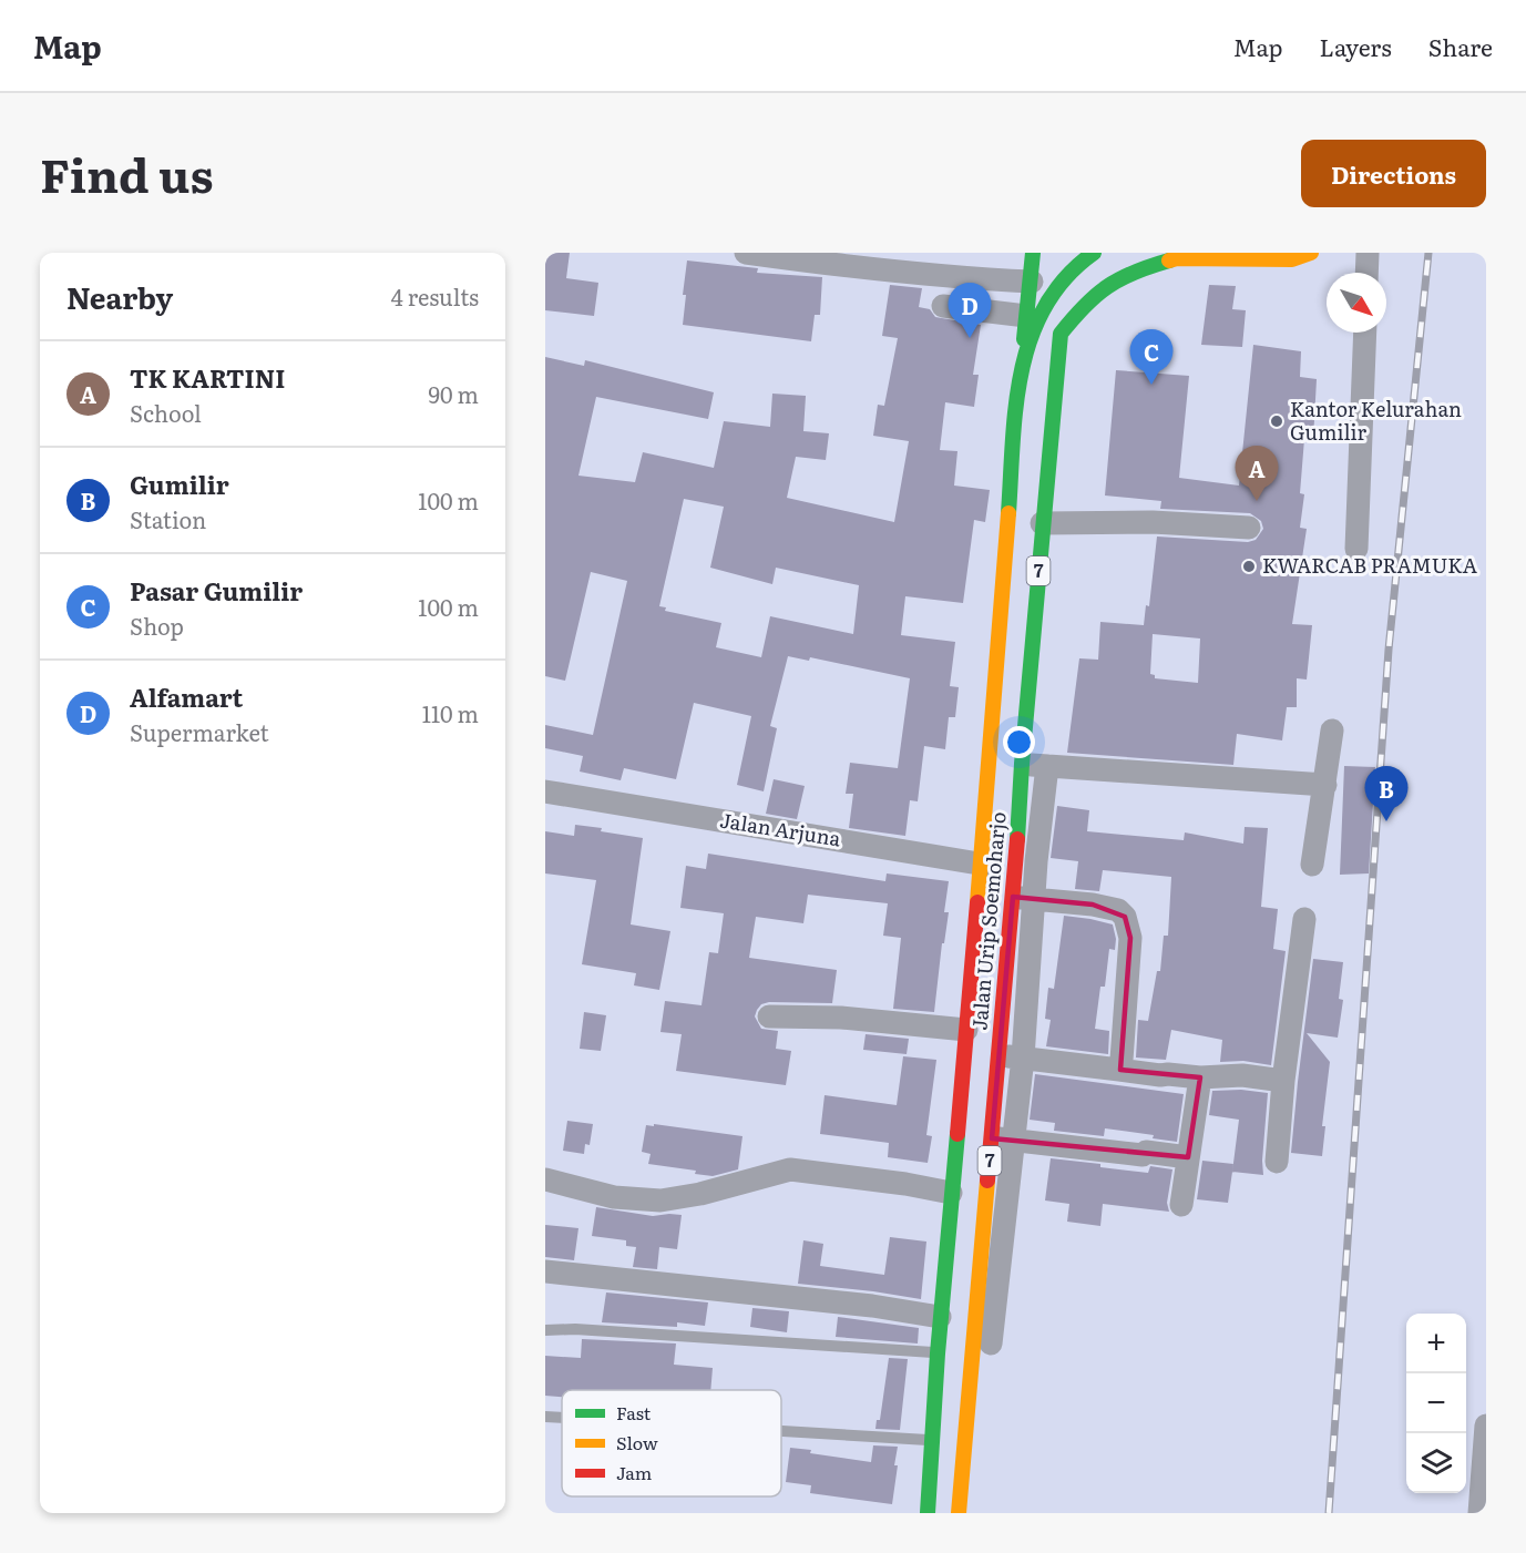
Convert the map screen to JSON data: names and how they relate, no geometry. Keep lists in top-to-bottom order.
{
  "streets": {
    "main road": ["7", "Jalan Urip Soemoharjo"],
    "street": ["Jalan Arjuna"]
  },
  "crossings": [
    ["7", "Jalan Urip Soemoharjo"],
    ["Jalan Arjuna", "Jalan Urip Soemoharjo"]
  ],
  "places": ["Kantor Kelurahan Gumilir", "KWARCAB PRAMUKA"],
  "legend": ["Fast", "Slow", "Jam"],
  "north": "bottom right",
  "page": {
    "header": "Map",
    "nav": ["Map", "Layers", "Share"],
    "title": "Find us",
    "buttons": "Directions",
    "heading": ["Nearby", "4 results"],
    "pins": [
      "D",
      "C",
      "A",
      "B"
    ],
    "list": [
      {
        "mark": "A",
        "name": "TK KARTINI",
        "note": "School",
        "value": "90 m"
      },
      {
        "mark": "B",
        "name": "Gumilir",
        "note": "Station",
        "value": "100 m"
      },
      {
        "mark": "C",
        "name": "Pasar Gumilir",
        "note": "Shop",
        "value": "100 m"
      },
      {
        "mark": "D",
        "name": "Alfamart",
        "note": "Supermarket",
        "value": "110 m"
      }
    ],
    "map_buttons": ["+", "−"]
  }
}
